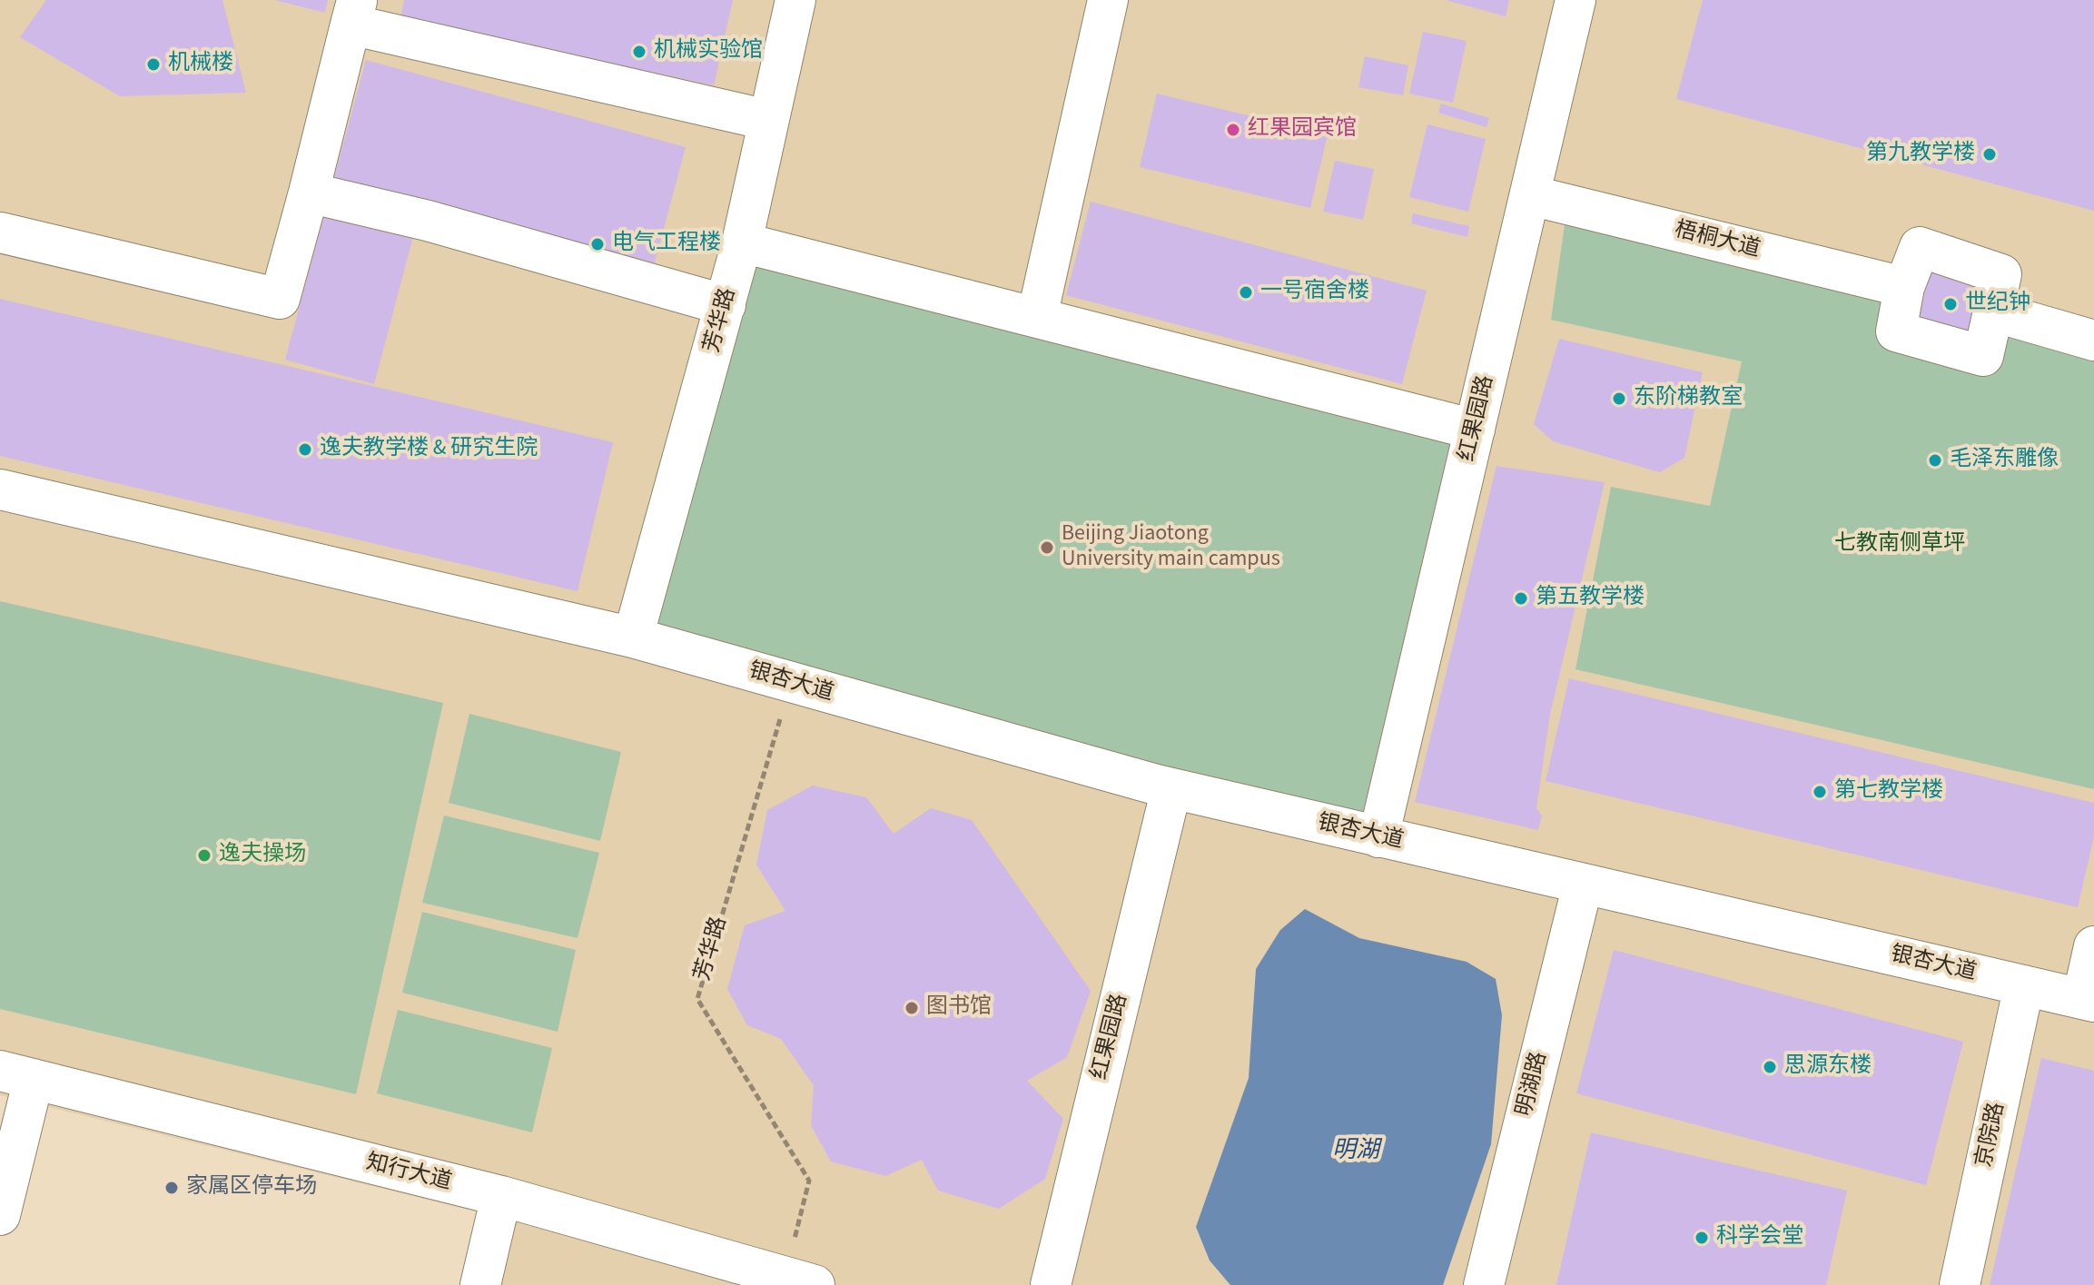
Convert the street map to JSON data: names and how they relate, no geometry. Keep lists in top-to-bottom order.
{
  "streets": {
    "street": [
      "梧桐大道",
      "芳华路",
      "红果园路",
      "银杏大道",
      "明湖路",
      "京院路",
      "知行大道"
    ]
  },
  "crossings": [
    ["梧桐大道", "红果园路"],
    ["芳华路", "银杏大道"],
    ["芳华路", "知行大道"],
    ["红果园路", "银杏大道"],
    ["银杏大道", "明湖路"],
    ["银杏大道", "京院路"]
  ],
  "water": ["明湖"],
  "parks": ["七教南侧草坪"],
  "places": [
    "机械实验馆",
    "机械楼",
    "红果园宾馆",
    "第九教学楼",
    "电气工程楼",
    "一号宿舍楼",
    "世纪钟",
    "东阶梯教室",
    "逸夫教学楼 & 研究生院",
    "毛泽东雕像",
    "Beijing Jiaotong University main campus",
    "第五教学楼",
    "第七教学楼",
    "逸夫操场",
    "图书馆",
    "思源东楼",
    "家属区停车场",
    "科学会堂"
  ]
}
